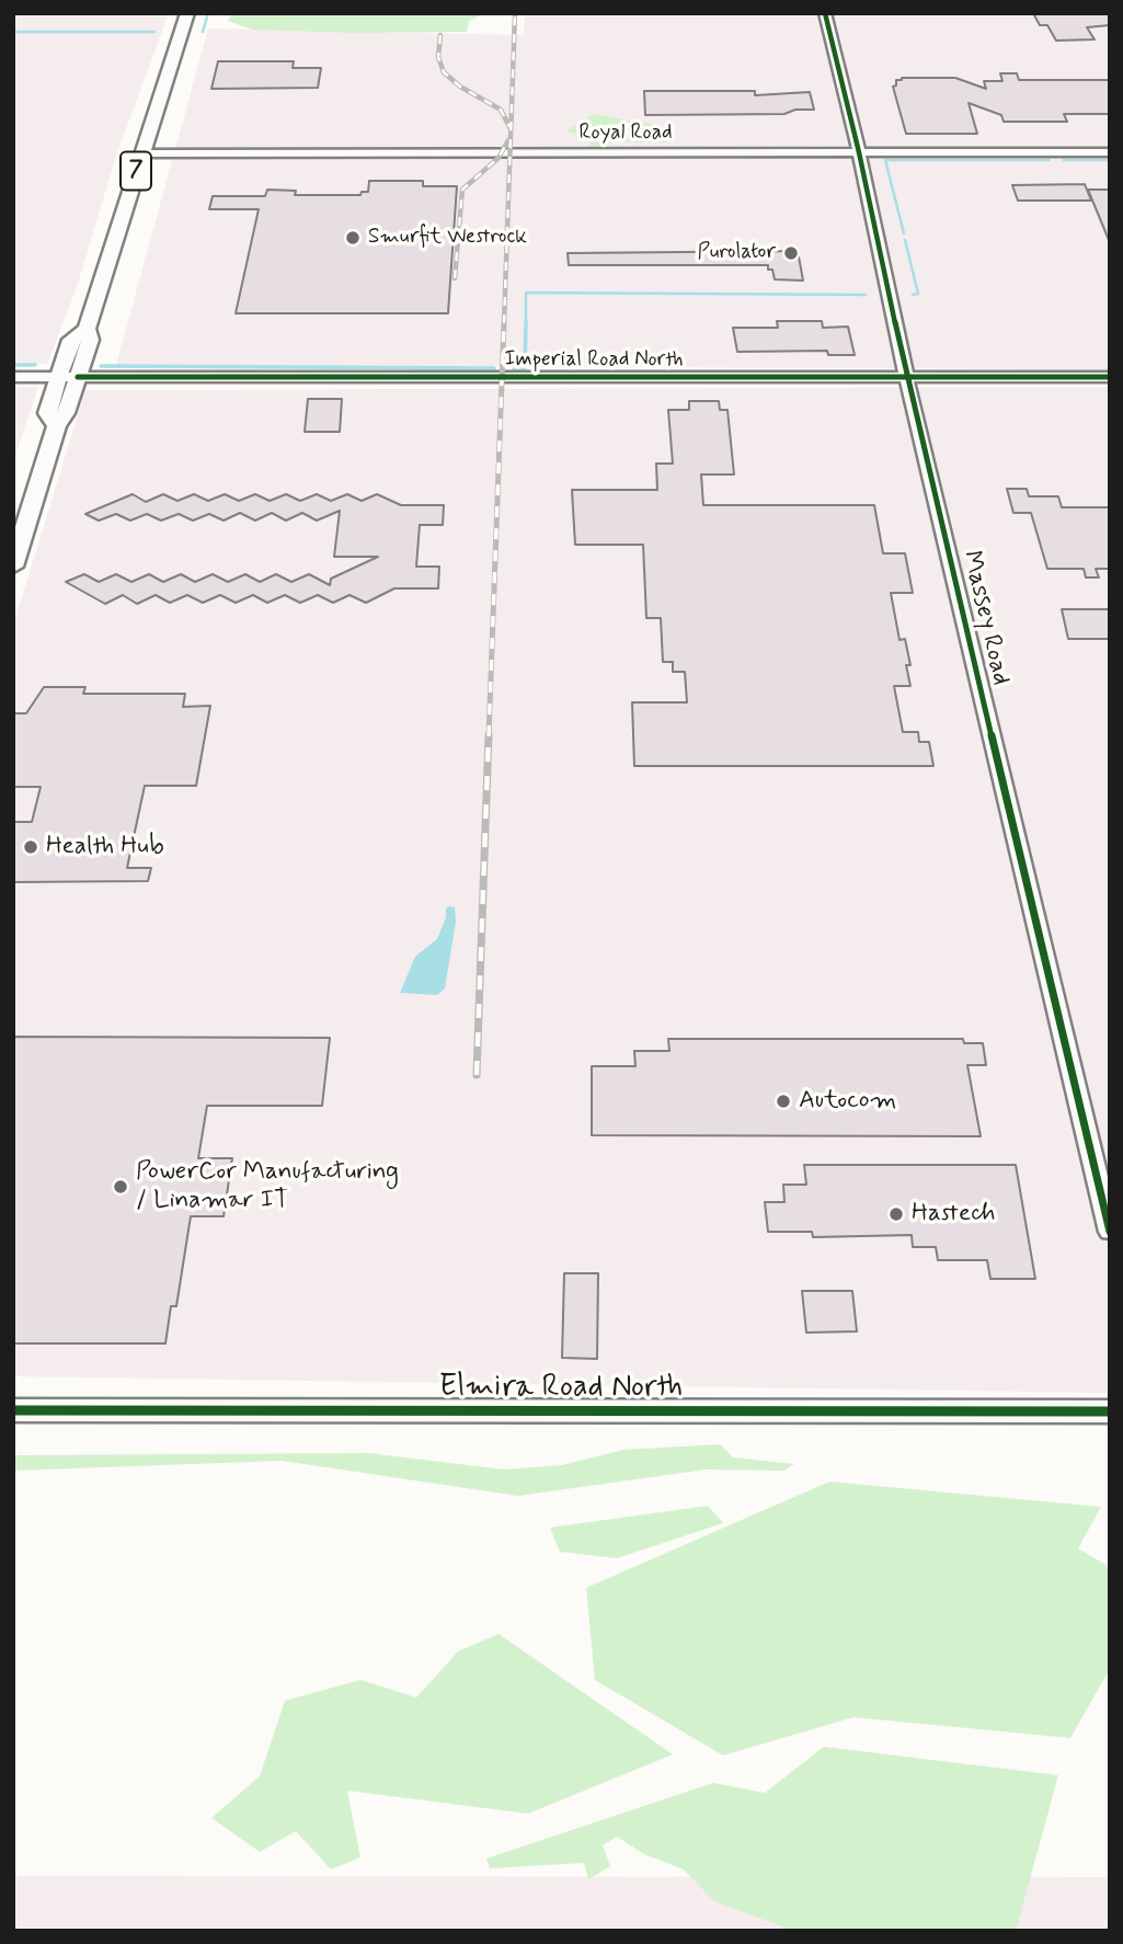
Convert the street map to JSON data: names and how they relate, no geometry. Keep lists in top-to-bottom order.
{
  "streets": {
    "main road": ["7", "Elmira Road North"],
    "street": ["Royal Road", "Imperial Road North", "Massey Road"]
  },
  "crossings": [
    ["Royal Road", "7"],
    ["Royal Road", "Massey Road"],
    ["7", "Imperial Road North"],
    ["Imperial Road North", "Massey Road"]
  ],
  "places": [
    "Smurfit Westrock",
    "Purolator",
    "Health Hub",
    "Autocom",
    "PowerCor Manufacturing / Linamar IT",
    "Hastech"
  ]
}
